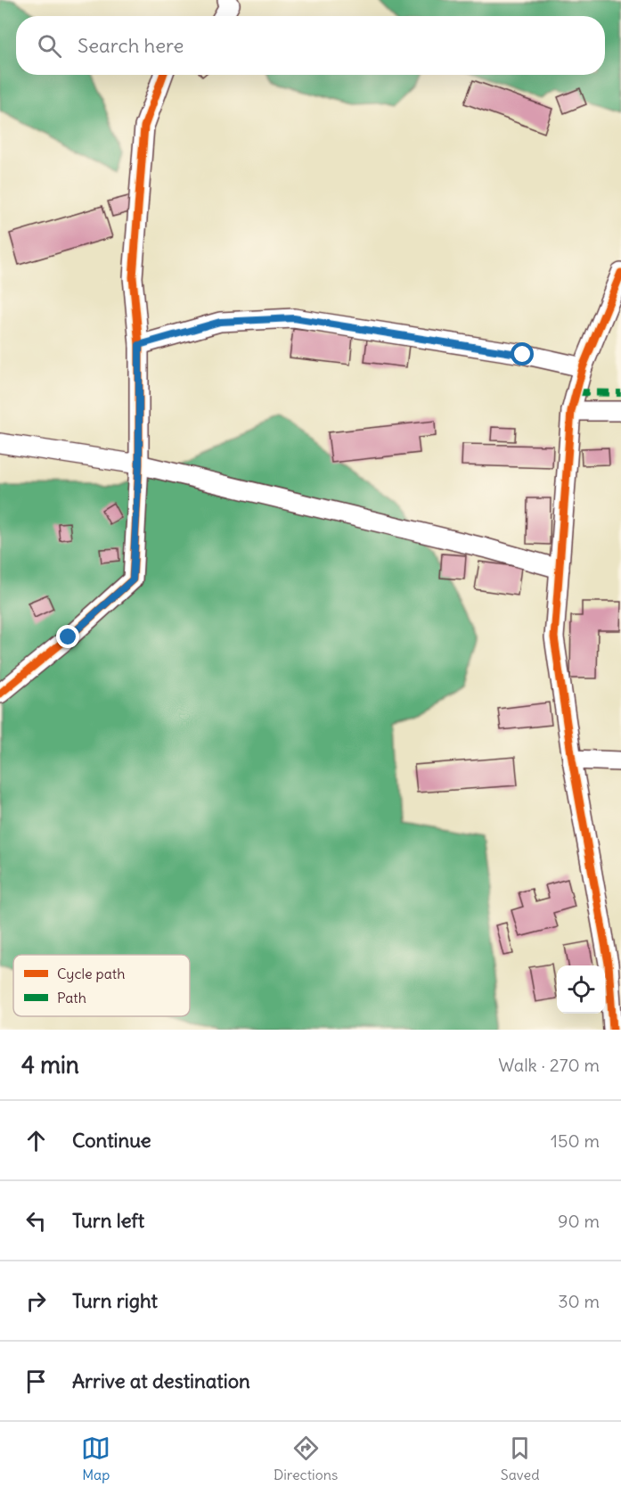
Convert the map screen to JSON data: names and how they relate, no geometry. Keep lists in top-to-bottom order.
{
  "legend": ["Cycle path", "Path"],
  "page": {
    "search": "Search here",
    "heading": ["4 min", "Walk · 270 m"],
    "list": [
      ["Continue", "150 m"],
      ["Turn left", "90 m"],
      ["Turn right", "30 m"],
      "Arrive at destination"
    ],
    "nav": ["Map", "Directions", "Saved"]
  }
}
